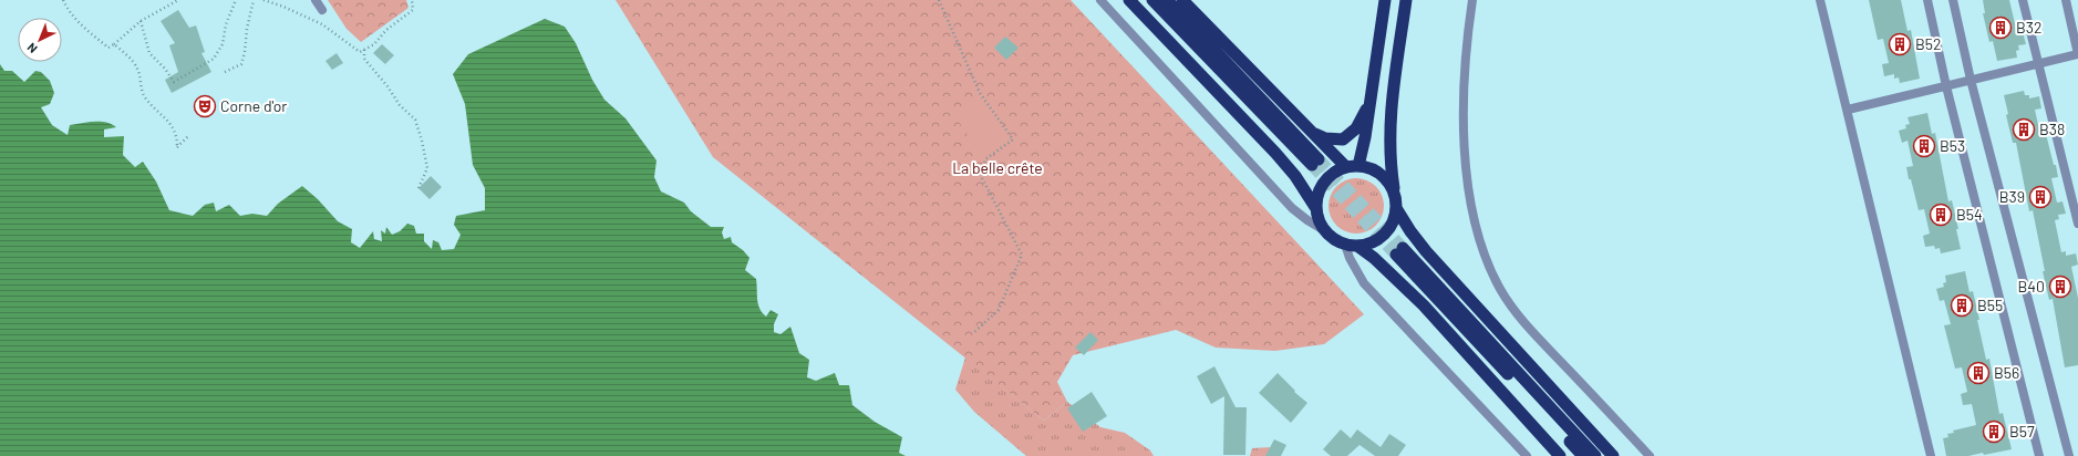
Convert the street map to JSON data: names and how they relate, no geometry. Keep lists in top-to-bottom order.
{
  "parks": ["La belle crête"],
  "places": {
    "building": [
      "B32",
      "B52",
      "B38",
      "B53",
      "B39",
      "B54",
      "B40",
      "B55",
      "B56",
      "B57"
    ],
    "theatre": ["Corne d'or"]
  },
  "north": "bottom left"
}
